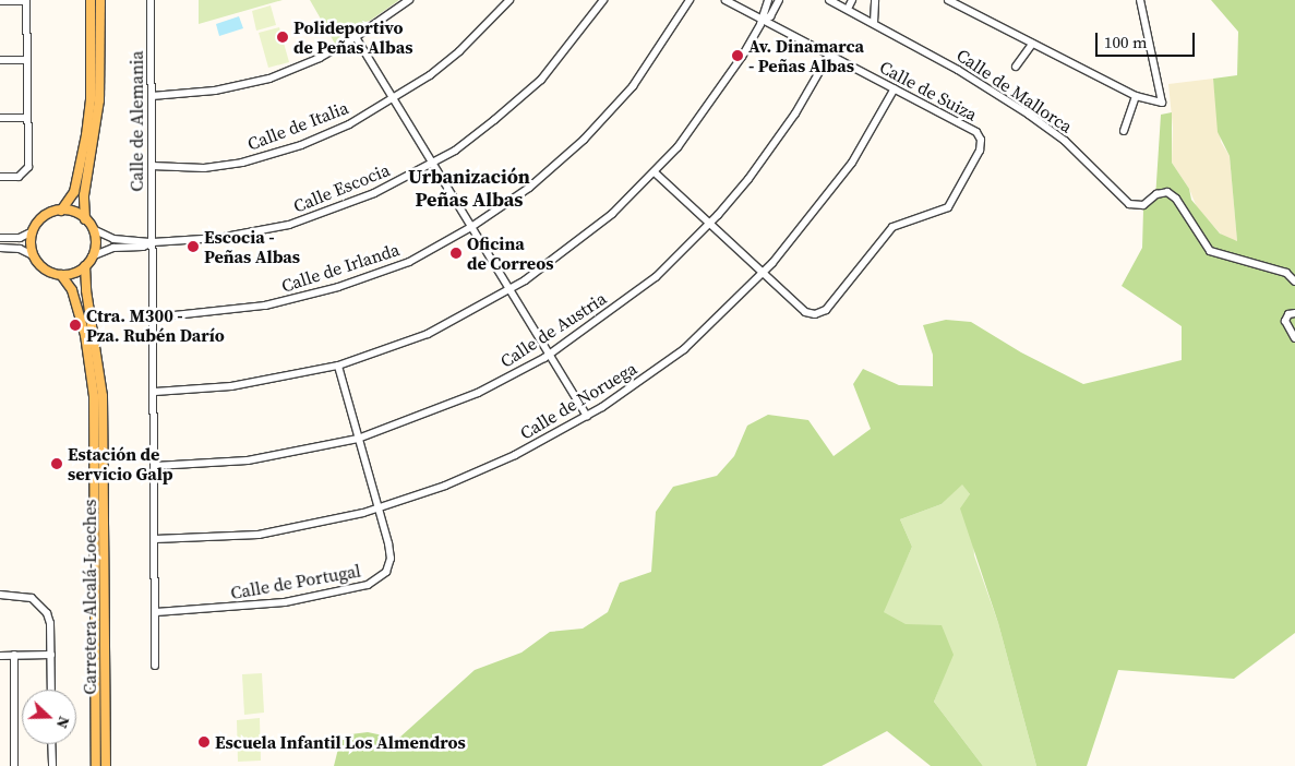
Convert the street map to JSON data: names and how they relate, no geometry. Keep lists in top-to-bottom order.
{
  "streets": {
    "main road": ["Carretera Alcalá-Loeches"],
    "street": [
      "Calle de Suiza",
      "Calle de Mallorca",
      "Calle de Alemania",
      "Calle de Italia",
      "Calle Escocia",
      "Calle de Irlanda",
      "Calle de Austria",
      "Calle de Noruega",
      "Calle de Portugal"
    ]
  },
  "crossings": [
    ["Calle de Suiza", "Calle de Austria"],
    ["Calle de Suiza", "Calle de Noruega"],
    ["Calle de Alemania", "Calle de Italia"],
    ["Calle de Alemania", "Calle Escocia"],
    ["Calle Escocia", "Carretera Alcalá-Loeches"],
    ["Calle de Austria", "Calle de Portugal"],
    ["Calle de Noruega", "Calle de Portugal"]
  ],
  "districts": ["Urbanización Peñas Albas"],
  "places": [
    "Polideportivo de Peñas Albas",
    "Av. Dinamarca - Peñas Albas",
    "Escocia - Peñas Albas",
    "Oficina de Correos",
    "Ctra. M300 - Pza. Rubén Darío",
    "Estación de servicio Galp",
    "Escuela Infantil Los Almendros"
  ],
  "scale_bar": "100 m",
  "north": "right"
}
